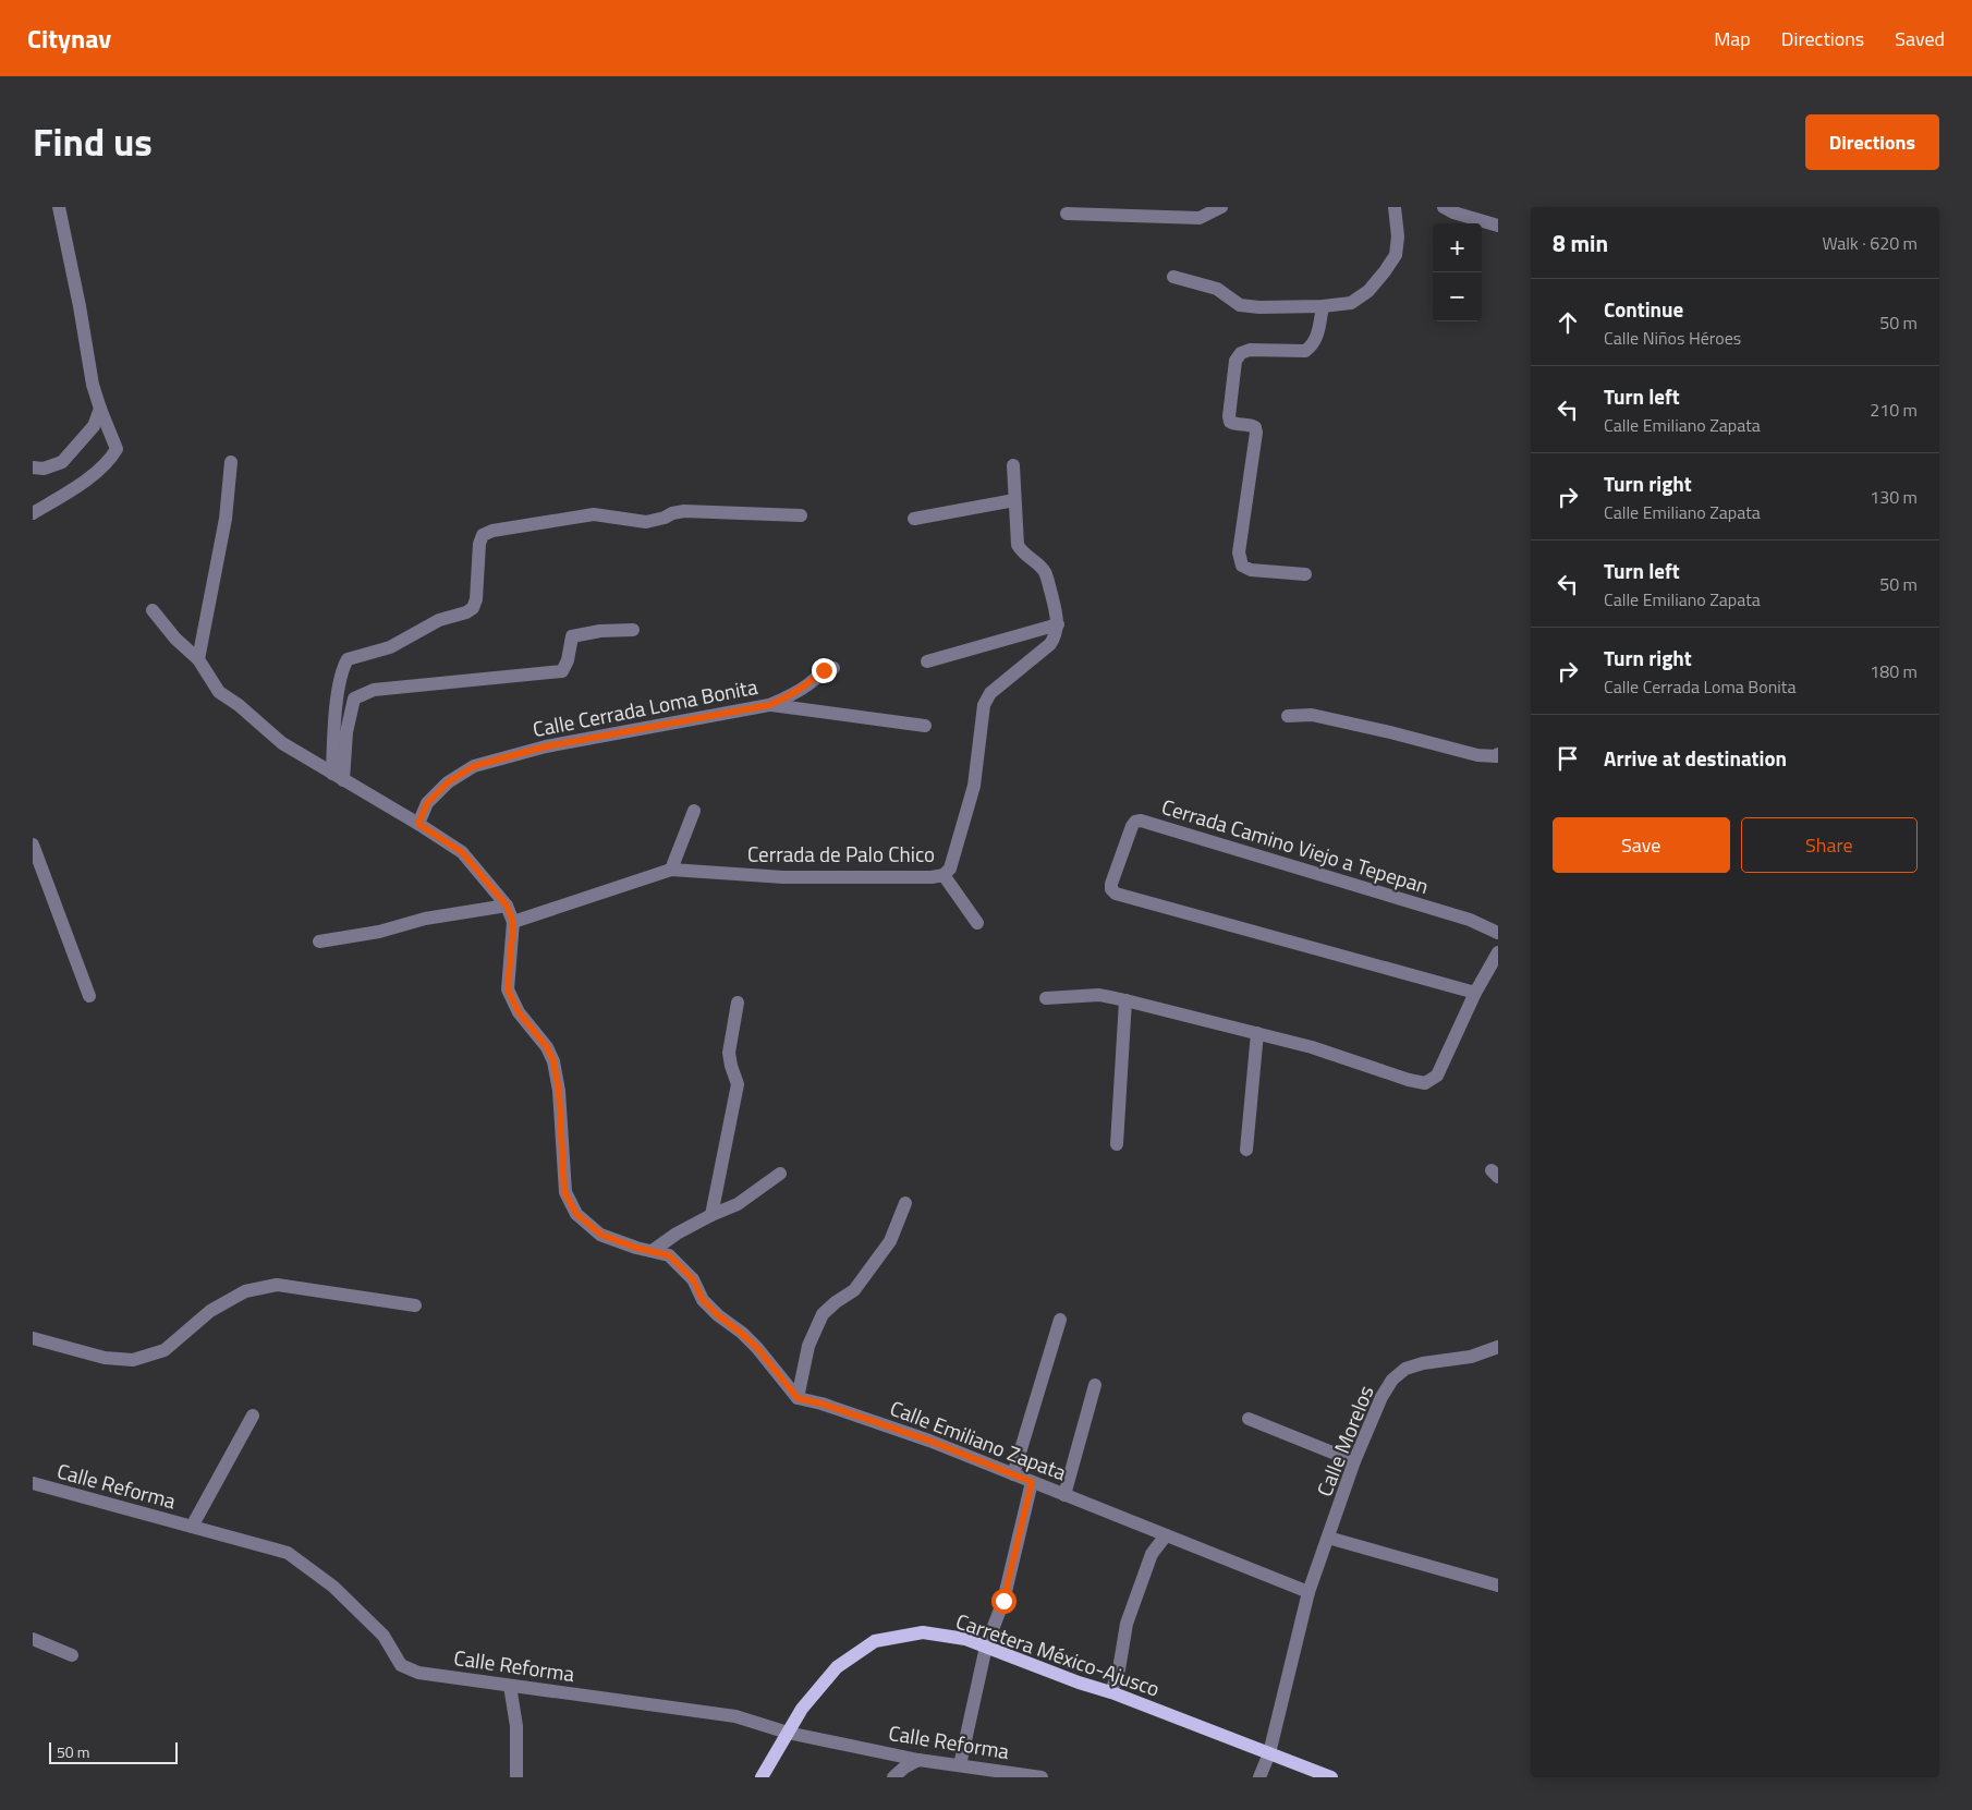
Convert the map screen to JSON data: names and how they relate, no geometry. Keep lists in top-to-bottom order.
{
  "streets": {
    "main road": ["Carretera México-Ajusco"],
    "street": [
      "Calle Cerrada Loma Bonita",
      "Cerrada Camino Viejo a Tepepan",
      "Cerrada de Palo Chico",
      "Calle Emiliano Zapata",
      "Calle Morelos",
      "Calle Reforma"
    ]
  },
  "crossings": [
    ["Calle Emiliano Zapata", "Calle Morelos"],
    ["Calle Morelos", "Carretera México-Ajusco"],
    ["Calle Reforma", "Carretera México-Ajusco"]
  ],
  "scale_bar": "50 m",
  "page": {
    "header": "Citynav",
    "nav": ["Map", "Directions", "Saved"],
    "title": "Find us",
    "buttons": [
      "Directions",
      ["Save", "Share"]
    ],
    "heading": ["8 min", "Walk · 620 m"],
    "map_buttons": ["+", "−"],
    "list": [
      ["Continue", "Calle Niños Héroes", "50 m"],
      ["Turn left", "Calle Emiliano Zapata", "210 m"],
      ["Turn right", "Calle Emiliano Zapata", "130 m"],
      ["Turn left", "Calle Emiliano Zapata", "50 m"],
      ["Turn right", "Calle Cerrada Loma Bonita", "180 m"],
      "Arrive at destination"
    ],
    "scale": "50 m"
  }
}
